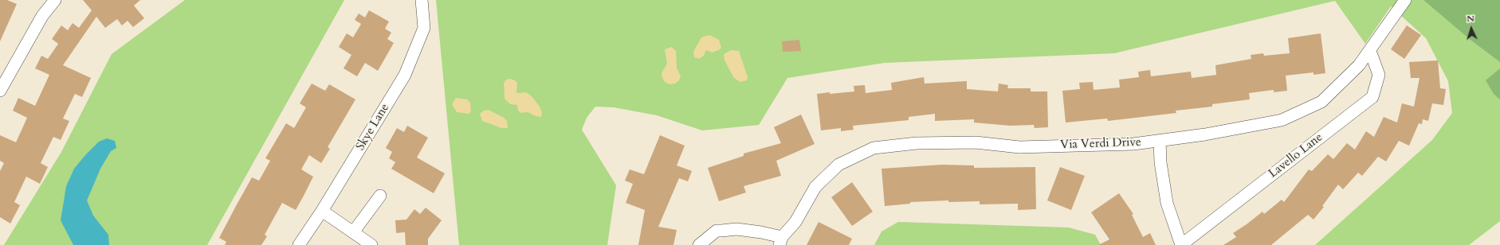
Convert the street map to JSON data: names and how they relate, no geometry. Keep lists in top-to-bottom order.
{
  "streets": {
    "street": ["Skye Lane", "Via Verdi Drive", "Lavello Lane"]
  },
  "crossings": [
    ["Via Verdi Drive", "Lavello Lane"]
  ],
  "north": "top"
}
